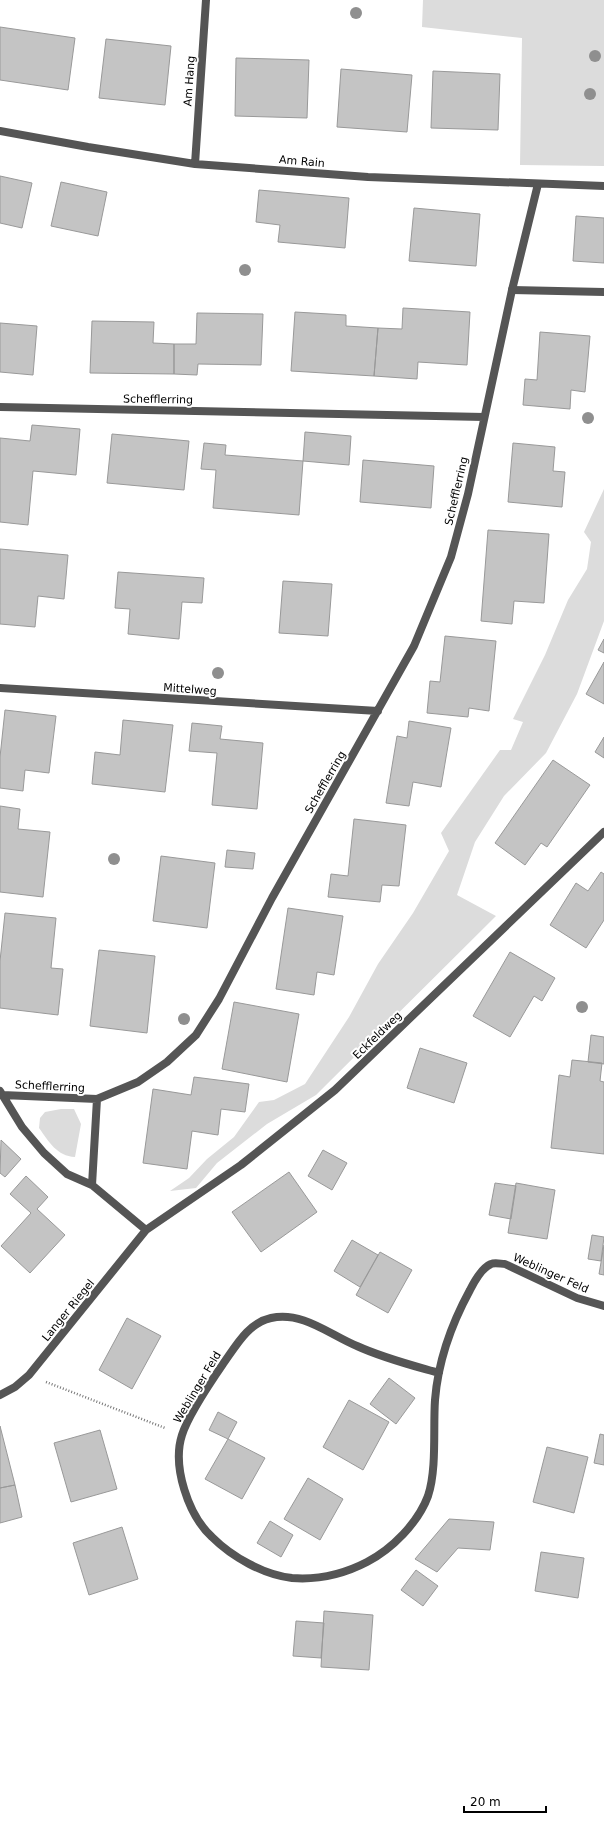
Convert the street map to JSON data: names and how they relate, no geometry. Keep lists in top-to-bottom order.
{
  "streets": {
    "street": [
      "Am Hang",
      "Am Rain",
      "Schefflerring",
      "Mittelweg",
      "Eckfeldweg",
      "Weblinger Feld",
      "Langer Riegel"
    ]
  },
  "crossings": [
    ["Am Hang", "Am Rain"],
    ["Am Rain", "Schefflerring"],
    ["Schefflerring", "Mittelweg"],
    ["Schefflerring", "Eckfeldweg"],
    ["Schefflerring", "Langer Riegel"],
    ["Eckfeldweg", "Langer Riegel"]
  ],
  "scale_bar": "20 m"
}
